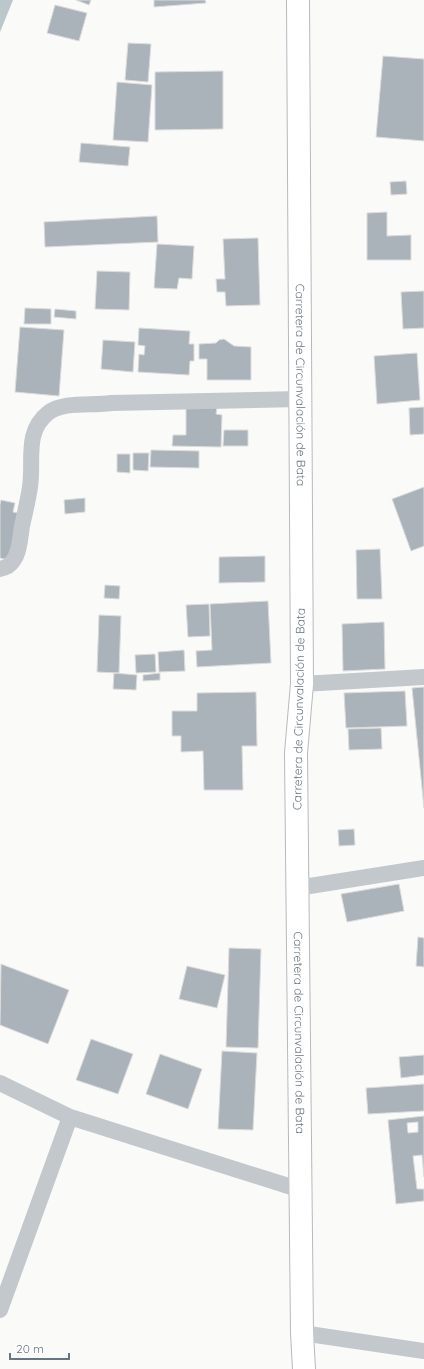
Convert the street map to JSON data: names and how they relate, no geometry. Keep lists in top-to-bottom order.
{
  "streets": {
    "main road": ["Carretera de Circunvalación de Bata"]
  },
  "scale_bar": "20 m"
}
